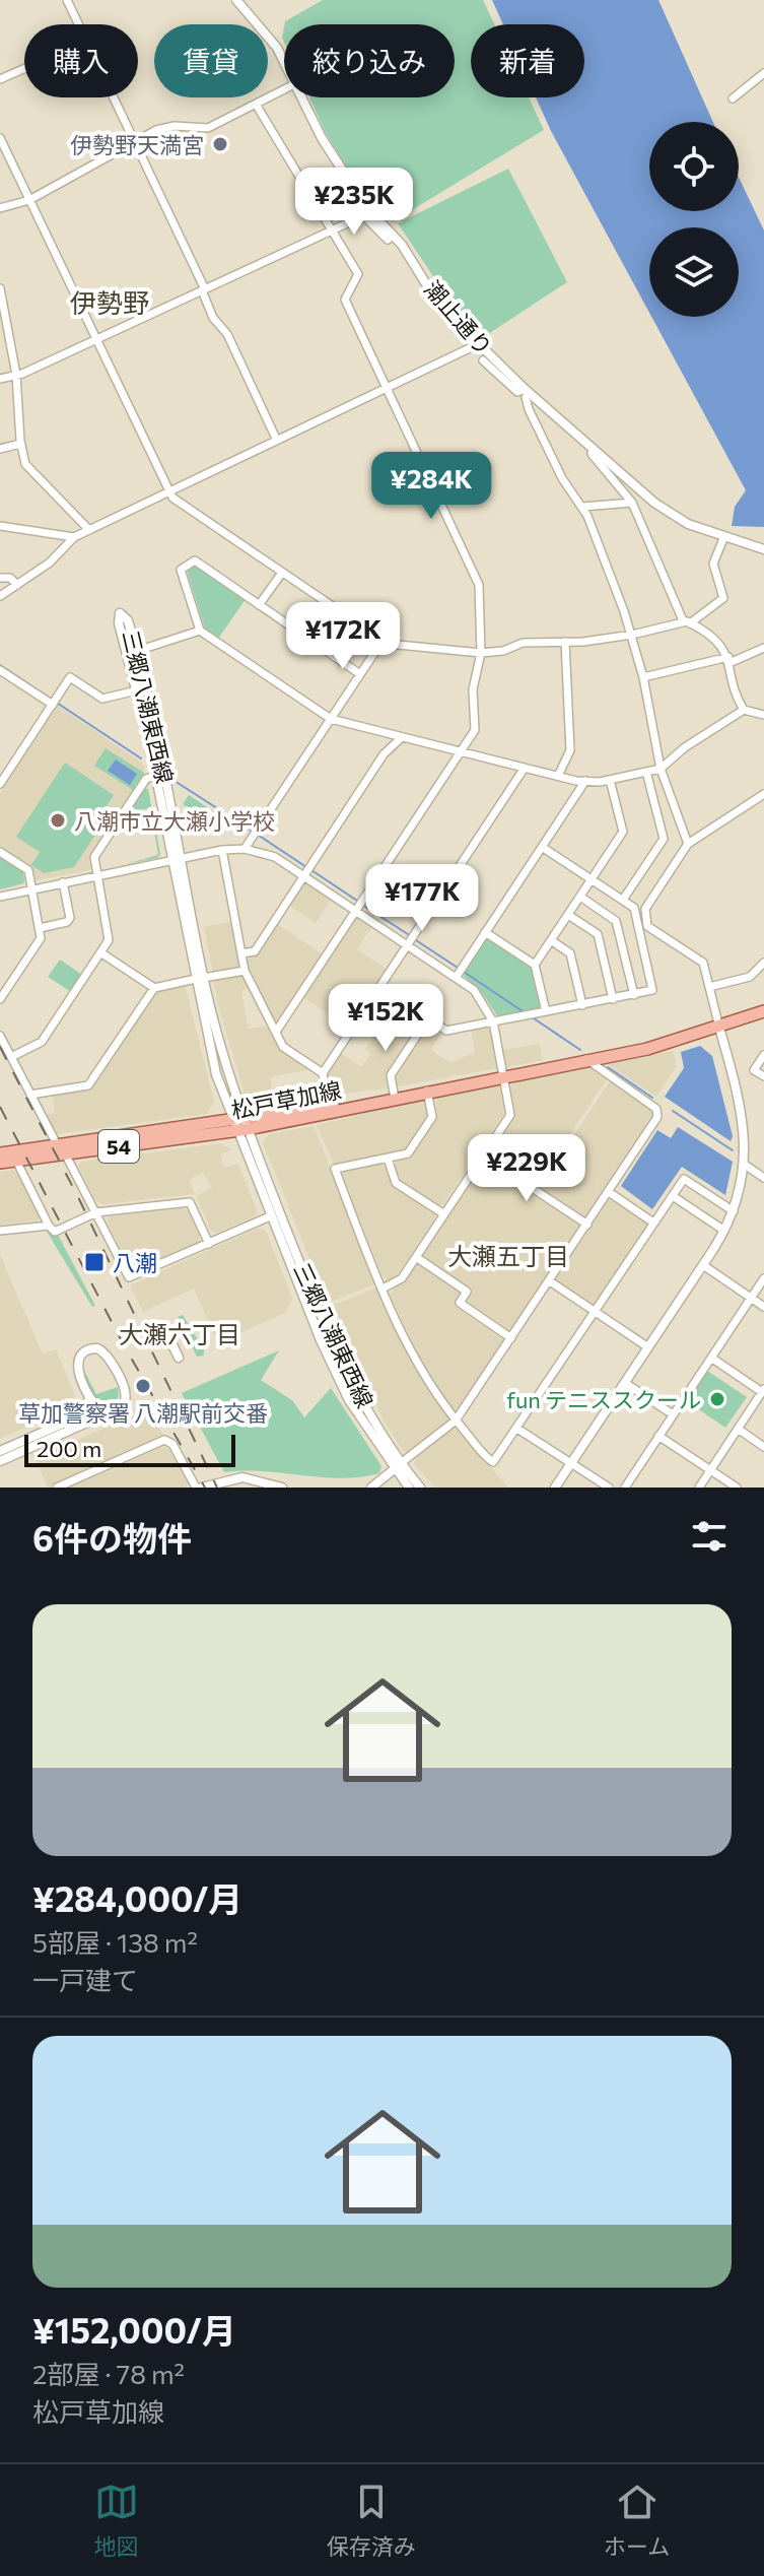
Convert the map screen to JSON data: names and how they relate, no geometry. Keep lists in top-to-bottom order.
{
  "streets": {
    "main road": ["松戸草加線", "54"],
    "street": ["潮止通り", "三郷八潮東西線"]
  },
  "crossings": [
    ["三郷八潮東西線", "松戸草加線"]
  ],
  "districts": ["伊勢野", "大瀬五丁目", "大瀬六丁目"],
  "places": {
    "other": [
      "伊勢野天満宮",
      "八潮市立大瀬小学校",
      "草加警察署 八潮駅前交番",
      "fun テニススクール"
    ],
    "transit": ["八潮"]
  },
  "scale_bar": "200 m",
  "page": {
    "chip": [
      "購入",
      "賃貸",
      "絞り込み",
      "新着"
    ],
    "price": [
      "¥235K",
      "¥284K",
      "¥172K",
      "¥177K",
      "¥152K",
      "¥229K"
    ],
    "scale": "200 m",
    "heading": "6件の物件",
    "list": [
      {
        "name": "¥284,000/月",
        "note": "5部屋 · 138 m² · 一戸建て"
      },
      {
        "name": "¥152,000/月",
        "note": "2部屋 · 78 m² · 松戸草加線"
      }
    ],
    "tabs": ["地図", "保存済み", "ホーム"]
  }
}
